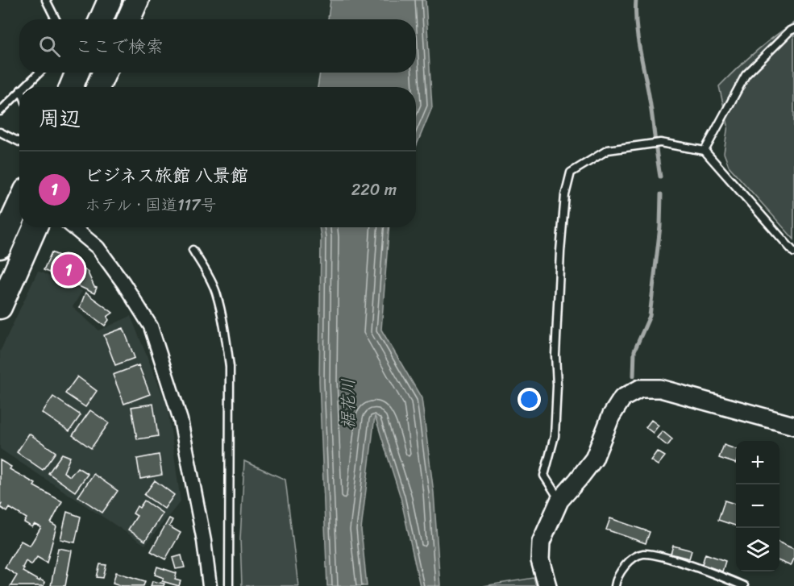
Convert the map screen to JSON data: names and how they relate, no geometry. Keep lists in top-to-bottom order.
{
  "water": ["裾花川"],
  "page": {
    "search": "ここで検索",
    "heading": "周辺",
    "list": [
      {
        "mark": "1",
        "name": "ビジネス旅館 八景館",
        "note": "ホテル · 国道117号",
        "value": "220 m"
      }
    ],
    "pins": "1",
    "map_buttons": ["+", "−"]
  }
}
